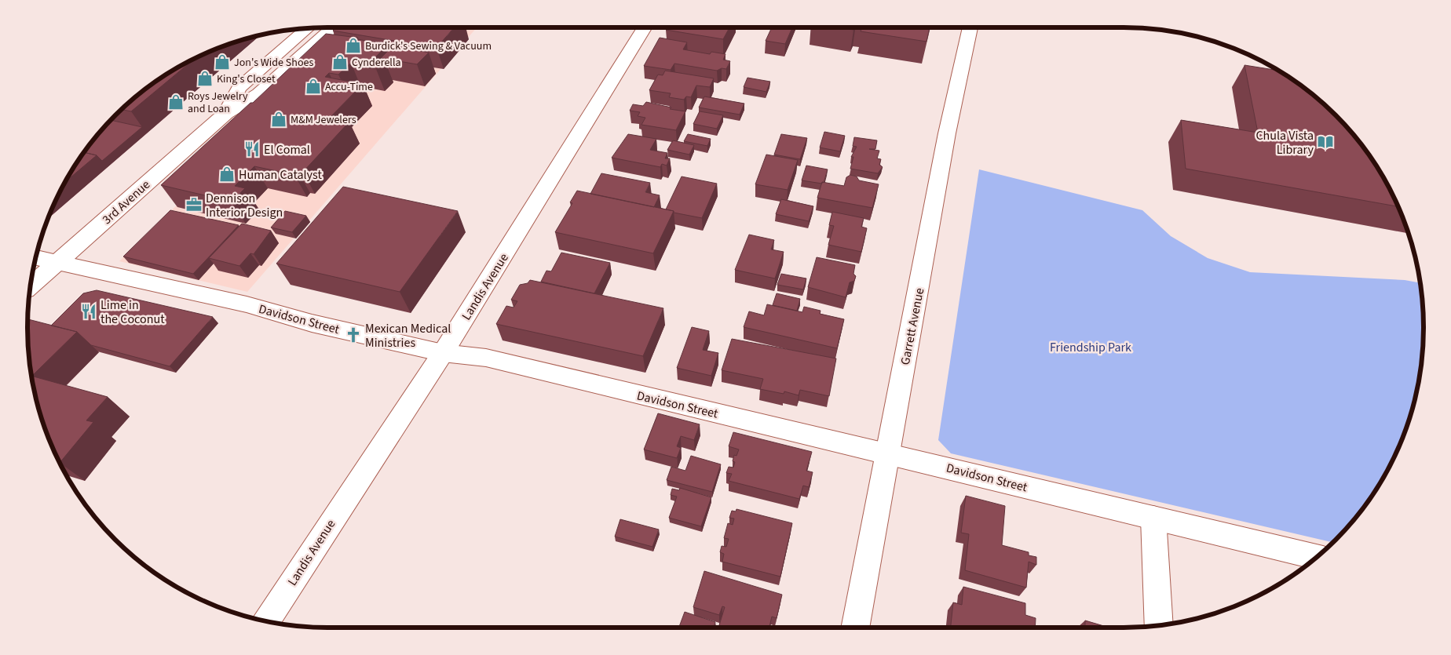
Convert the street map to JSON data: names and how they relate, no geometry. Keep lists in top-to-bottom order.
{
  "streets": {
    "street": [
      "3rd Avenue",
      "Landis Avenue",
      "Davidson Street",
      "Garrett Avenue"
    ]
  },
  "crossings": [
    ["3rd Avenue", "Davidson Street"],
    ["Landis Avenue", "Davidson Street"],
    ["Davidson Street", "Garrett Avenue"]
  ],
  "parks": ["Friendship Park"],
  "places": {
    "shop": [
      "Burdick's Sewing & Vacuum",
      "Jon's Wide Shoes",
      "Cynderella",
      "King's Closet",
      "Accu-Time",
      "Roys Jewelry and Loan",
      "M&M Jewelers",
      "Human Catalyst"
    ],
    "library": ["Chula Vista Library"],
    "restaurant": ["El Comal", "Lime in the Coconut"],
    "office": ["Dennison Interior Design"],
    "church": ["Mexican Medical Ministries"]
  }
}
